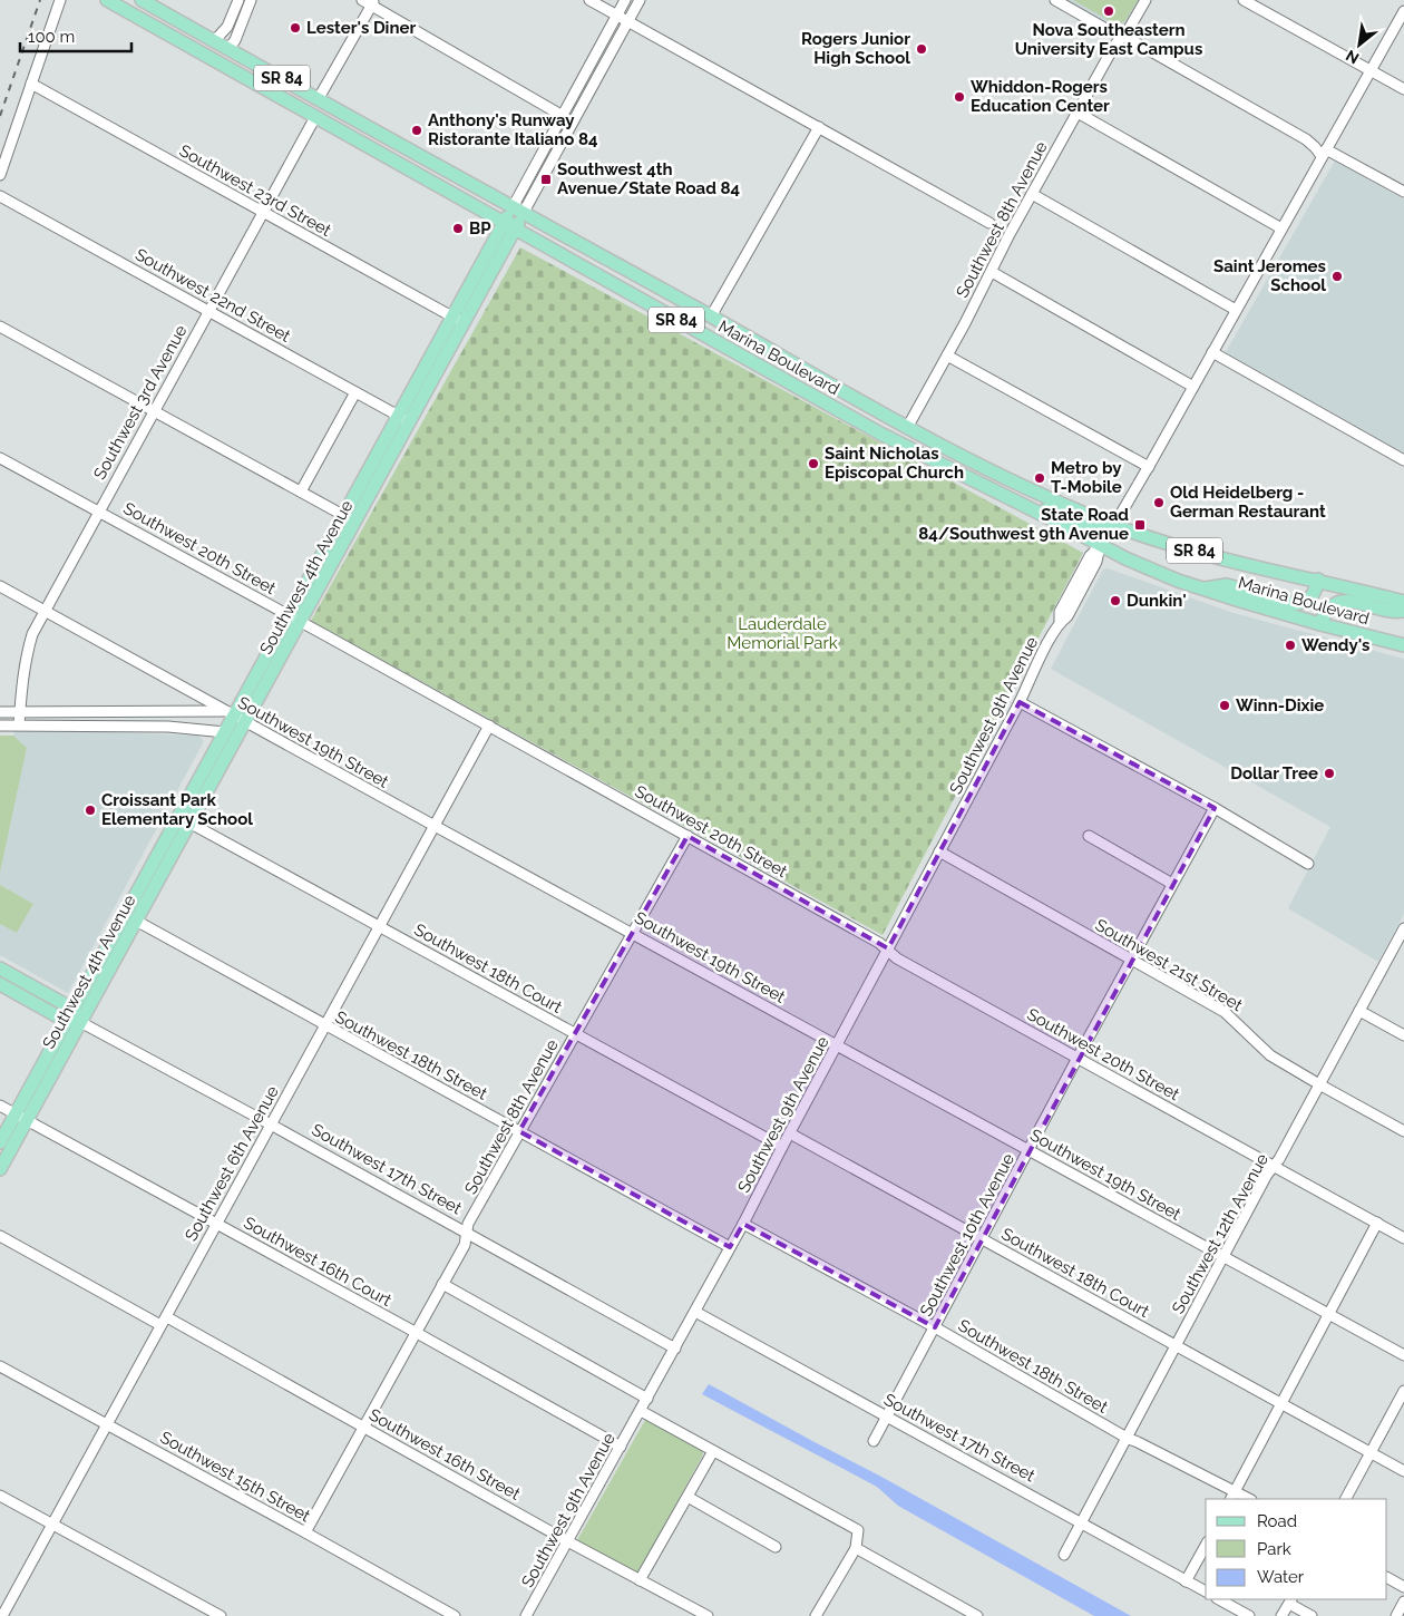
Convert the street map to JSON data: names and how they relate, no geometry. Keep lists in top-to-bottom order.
{
  "streets": {
    "main road": [
      "SR 84",
      "Marina Boulevard",
      "Southwest 4th Avenue",
      "Southwest 17th Street"
    ],
    "street": [
      "Southwest 23rd Street",
      "Southwest 8th Avenue",
      "Southwest 22nd Street",
      "Southwest 3rd Avenue",
      "Southwest 20th Street",
      "Southwest 9th Avenue",
      "Southwest 19th Street",
      "Southwest 21st Street",
      "Southwest 18th Court",
      "Southwest 18th Street",
      "Southwest 6th Avenue",
      "Southwest 12th Avenue",
      "Southwest 10th Avenue",
      "Southwest 16th Court",
      "Southwest 16th Street",
      "Southwest 15th Street"
    ]
  },
  "crossings": [
    ["Southwest 23rd Street", "Southwest 3rd Avenue"],
    ["Southwest 23rd Street", "Southwest 4th Avenue"],
    ["Southwest 8th Avenue", "Marina Boulevard"],
    ["Southwest 8th Avenue", "Southwest 20th Street"],
    ["Southwest 8th Avenue", "Southwest 19th Street"],
    ["Southwest 8th Avenue", "Southwest 18th Court"],
    ["Southwest 8th Avenue", "Southwest 18th Street"],
    ["Southwest 8th Avenue", "Southwest 17th Street"],
    ["Southwest 8th Avenue", "Southwest 16th Court"],
    ["Southwest 8th Avenue", "Southwest 16th Street"],
    ["Southwest 8th Avenue", "Southwest 15th Street"],
    ["Southwest 22nd Street", "Southwest 3rd Avenue"],
    ["Southwest 22nd Street", "Southwest 4th Avenue"],
    ["Marina Boulevard", "Southwest 3rd Avenue"],
    ["Marina Boulevard", "Southwest 4th Avenue"],
    ["Marina Boulevard", "Southwest 9th Avenue"],
    ["Southwest 3rd Avenue", "Southwest 20th Street"],
    ["Southwest 3rd Avenue", "Southwest 19th Street"],
    ["Southwest 20th Street", "Southwest 4th Avenue"],
    ["Southwest 20th Street", "Southwest 9th Avenue"],
    ["Southwest 20th Street", "Southwest 6th Avenue"],
    ["Southwest 20th Street", "Southwest 12th Avenue"],
    ["Southwest 20th Street", "Southwest 10th Avenue"],
    ["Southwest 4th Avenue", "Southwest 19th Street"],
    ["Southwest 4th Avenue", "Southwest 18th Court"],
    ["Southwest 4th Avenue", "Southwest 18th Street"],
    ["Southwest 4th Avenue", "Southwest 17th Street"],
    ["Southwest 4th Avenue", "Southwest 16th Court"],
    ["Southwest 9th Avenue", "Southwest 19th Street"],
    ["Southwest 9th Avenue", "Southwest 21st Street"],
    ["Southwest 9th Avenue", "Southwest 18th Court"],
    ["Southwest 9th Avenue", "Southwest 18th Street"],
    ["Southwest 9th Avenue", "Southwest 17th Street"],
    ["Southwest 9th Avenue", "Southwest 16th Court"],
    ["Southwest 9th Avenue", "Southwest 16th Street"],
    ["Southwest 19th Street", "Southwest 6th Avenue"],
    ["Southwest 19th Street", "Southwest 12th Avenue"],
    ["Southwest 19th Street", "Southwest 10th Avenue"],
    ["Southwest 21st Street", "Southwest 12th Avenue"],
    ["Southwest 21st Street", "Southwest 10th Avenue"],
    ["Southwest 18th Court", "Southwest 6th Avenue"],
    ["Southwest 18th Court", "Southwest 12th Avenue"],
    ["Southwest 18th Court", "Southwest 10th Avenue"],
    ["Southwest 18th Street", "Southwest 6th Avenue"],
    ["Southwest 18th Street", "Southwest 12th Avenue"],
    ["Southwest 18th Street", "Southwest 10th Avenue"],
    ["Southwest 6th Avenue", "Southwest 17th Street"],
    ["Southwest 6th Avenue", "Southwest 16th Court"],
    ["Southwest 6th Avenue", "Southwest 16th Street"],
    ["Southwest 6th Avenue", "Southwest 15th Street"],
    ["Southwest 17th Street", "Southwest 12th Avenue"],
    ["Southwest 17th Street", "Southwest 10th Avenue"]
  ],
  "parks": ["Lauderdale Memorial Park"],
  "places": {
    "other": [
      "Nova Southeastern University East Campus",
      "Lester's Diner",
      "Rogers Junior High School",
      "Whiddon-Rogers Education Center",
      "Anthony's Runway Ristorante Italiano 84",
      "BP",
      "Saint Jeromes School",
      "Saint Nicholas Episcopal Church",
      "Metro by T-Mobile",
      "Old Heidelberg - German Restaurant",
      "Dunkin'",
      "Wendy's",
      "Winn-Dixie",
      "Dollar Tree",
      "Croissant Park Elementary School"
    ],
    "transit": ["Southwest 4th Avenue/State Road 84", "State Road 84/Southwest 9th Avenue"]
  },
  "legend": ["Road", "Park", "Water"],
  "scale_bar": "100 m",
  "north": "bottom left"
}
